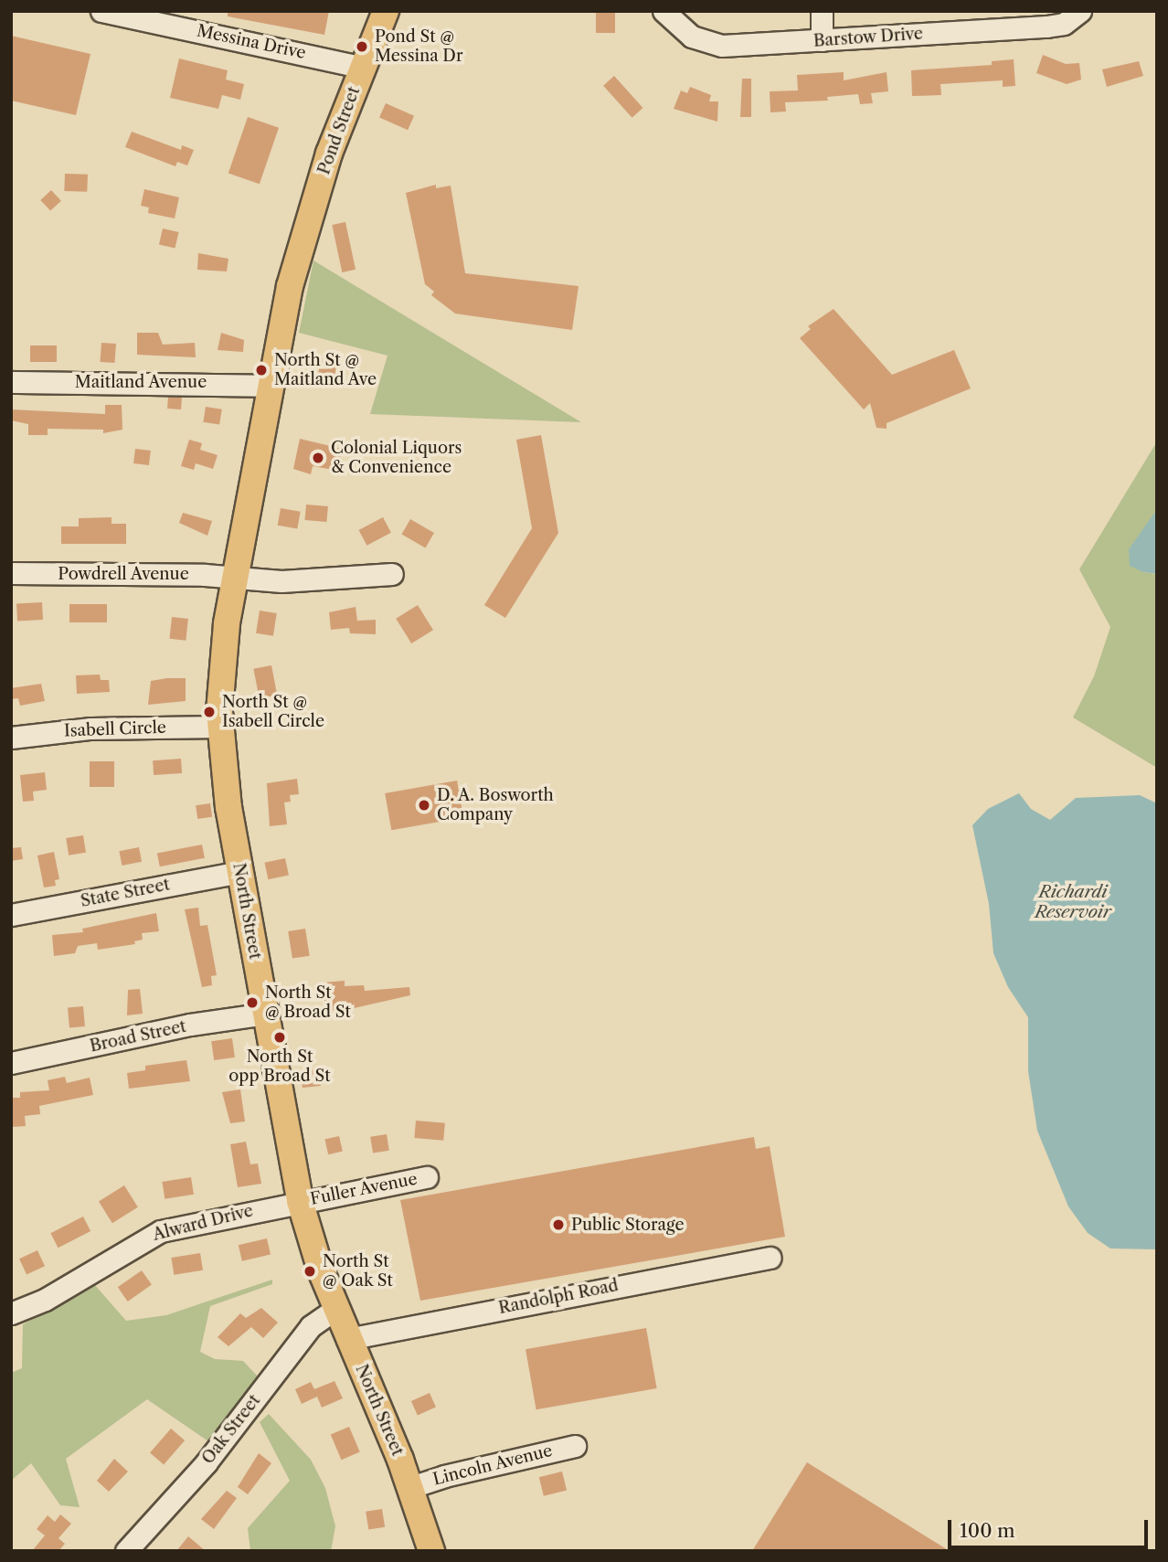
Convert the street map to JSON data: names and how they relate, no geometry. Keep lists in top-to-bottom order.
{
  "streets": {
    "main road": ["Pond Street", "North Street"],
    "street": [
      "Barstow Drive",
      "Messina Drive",
      "Maitland Avenue",
      "Powdrell Avenue",
      "Isabell Circle",
      "State Street",
      "Broad Street",
      "Fuller Avenue",
      "Alward Drive",
      "Randolph Road",
      "Oak Street",
      "Lincoln Avenue"
    ]
  },
  "crossings": [
    ["Messina Drive", "Pond Street"],
    ["Pond Street", "North Street"],
    ["Maitland Avenue", "North Street"],
    ["Powdrell Avenue", "North Street"],
    ["Isabell Circle", "North Street"],
    ["State Street", "North Street"],
    ["North Street", "Broad Street"],
    ["North Street", "Fuller Avenue"],
    ["North Street", "Alward Drive"],
    ["North Street", "Randolph Road"],
    ["North Street", "Oak Street"],
    ["North Street", "Lincoln Avenue"],
    ["Fuller Avenue", "Alward Drive"]
  ],
  "water": ["Richardi Reservoir"],
  "places": [
    "Pond St @ Messina Dr",
    "North St @ Maitland Ave",
    "Colonial Liquors & Convenience",
    "North St @ Isabell Circle",
    "D. A. Bosworth Company",
    "North St @ Broad St",
    "North St opp Broad St",
    "Public Storage",
    "North St @ Oak St"
  ],
  "scale_bar": "100 m"
}
